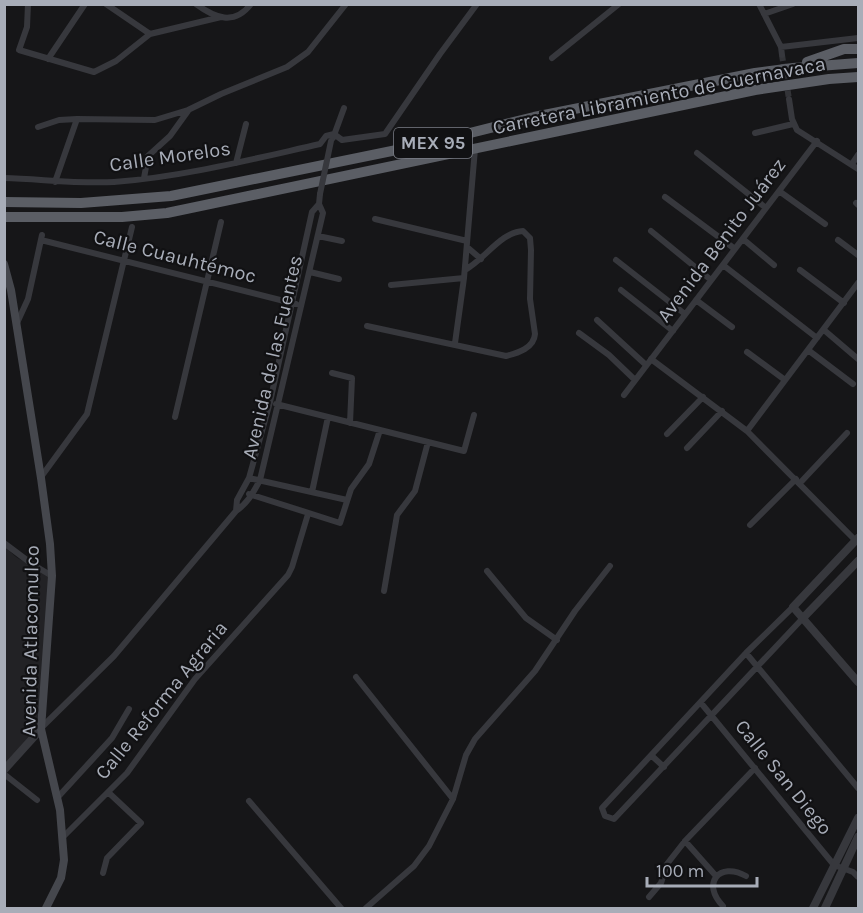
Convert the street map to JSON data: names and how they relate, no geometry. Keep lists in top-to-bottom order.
{
  "streets": {
    "highway": ["Carretera Libramiento de Cuernavaca", "MEX 95"],
    "main road": ["Avenida Atlacomulco"],
    "street": [
      "Calle Morelos",
      "Avenida Benito Juárez",
      "Calle Cuauhtémoc",
      "Avenida de las Fuentes",
      "Calle Reforma Agraria",
      "Calle San Diego"
    ]
  },
  "crossings": [
    ["Calle Morelos", "Avenida de las Fuentes"],
    ["Calle Cuauhtémoc", "Avenida de las Fuentes"],
    ["Calle Cuauhtémoc", "Avenida Atlacomulco"],
    ["Avenida de las Fuentes", "Avenida Atlacomulco"],
    ["Avenida Atlacomulco", "Calle Reforma Agraria"]
  ],
  "scale_bar": "100 m"
}
